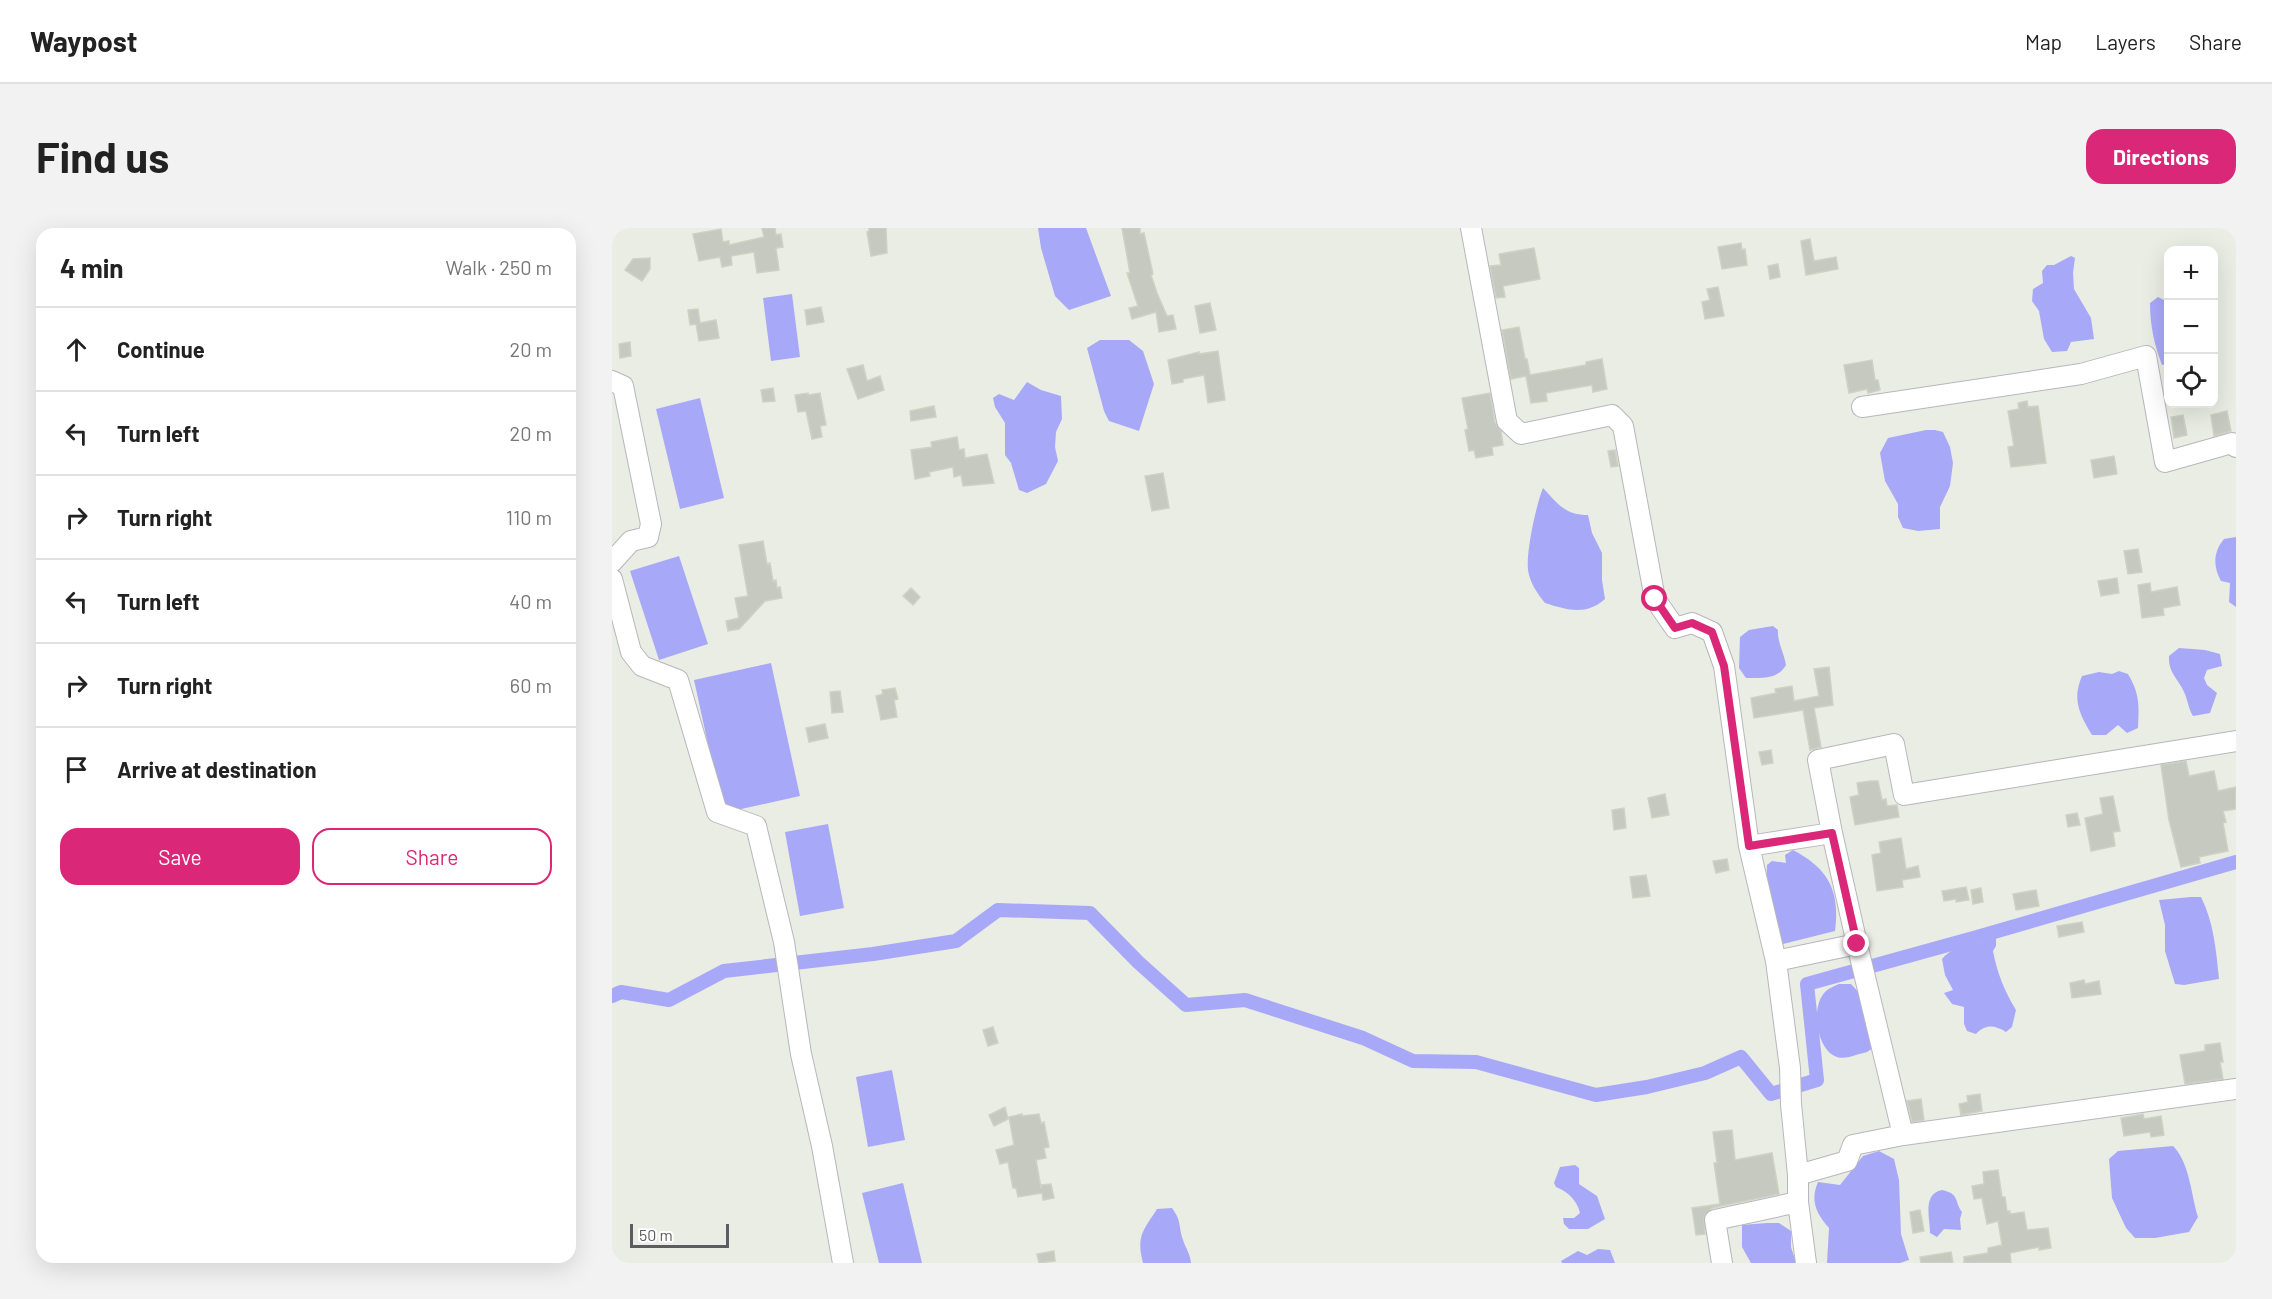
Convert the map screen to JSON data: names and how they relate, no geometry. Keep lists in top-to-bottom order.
{
  "scale_bar": "50 m",
  "page": {
    "header": "Waypost",
    "nav": ["Map", "Layers", "Share"],
    "buttons": [
      "Directions",
      ["Save", "Share"]
    ],
    "title": "Find us",
    "heading": ["4 min", "Walk · 250 m"],
    "map_buttons": ["+", "−"],
    "list": [
      ["Continue", "20 m"],
      ["Turn left", "20 m"],
      ["Turn right", "110 m"],
      ["Turn left", "40 m"],
      ["Turn right", "60 m"],
      "Arrive at destination"
    ],
    "scale": "50 m"
  }
}
